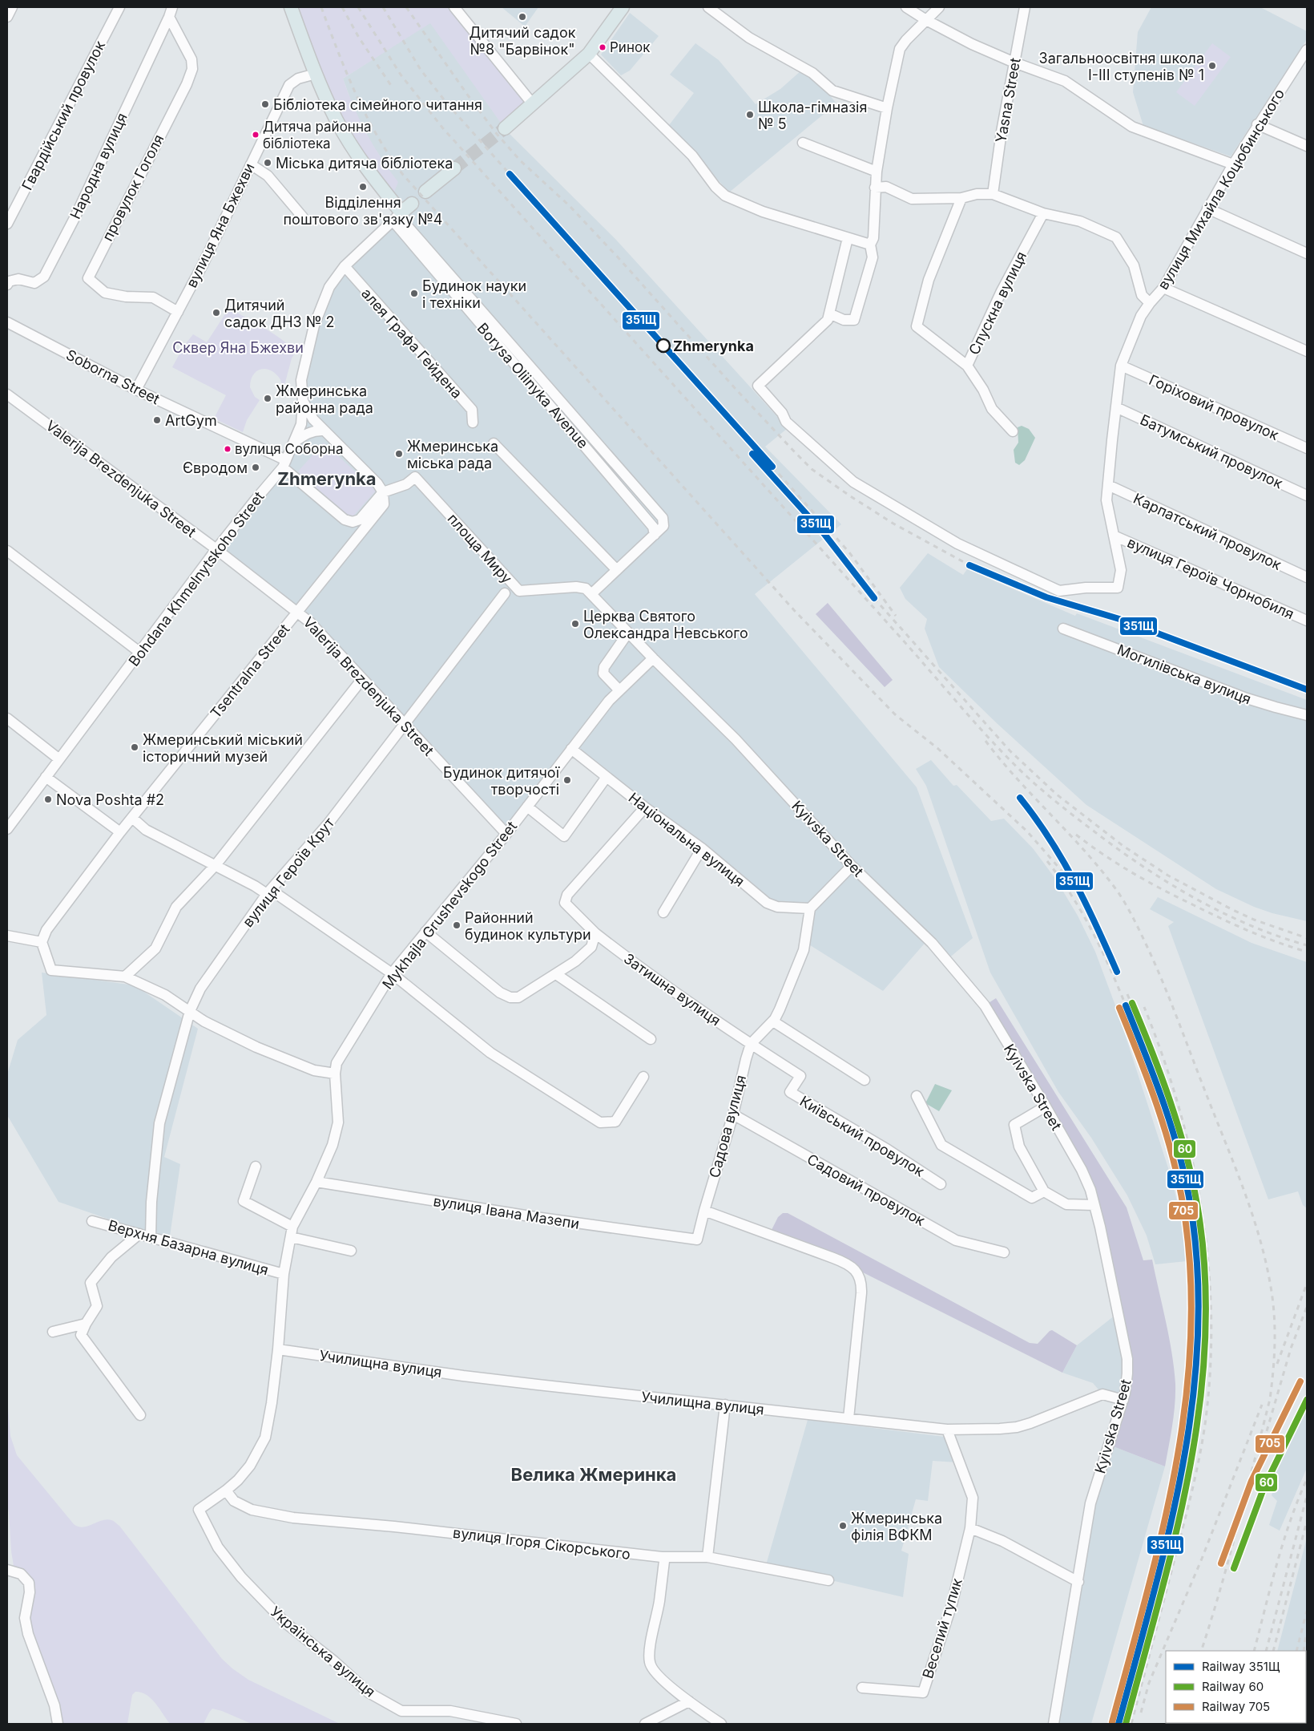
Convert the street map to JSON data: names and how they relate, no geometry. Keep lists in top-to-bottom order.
{
  "streets": {
    "street": [
      "Yasna Street",
      "Гвардійський провулок",
      "Народна вулиця",
      "провулок Гоголя",
      "вулиця Михайла Коцюбинського",
      "вулиця Яна Бжехви",
      "Спускна вулиця",
      "алея Графа Гейдена",
      "Soborna Street",
      "Borysa Oliinyka Avenue",
      "Горіховий провулок",
      "Батумський провулок",
      "Valerija Brezdenjuka Street",
      "Карпатський провулок",
      "площа Миру",
      "вулиця Героїв Чорнобиля",
      "Bohdana Khmelnytskoho Street",
      "Tsentralna Street",
      "Могилівська вулиця",
      "Kyivska Street",
      "Національна вулиця",
      "вулиця Героїв Крут",
      "Mykhajla Grushevskogo Street",
      "Затишна вулиця",
      "Садова вулиця",
      "Київський провулок",
      "Садовий провулок",
      "вулиця Івана Мазепи",
      "Верхня Базарна вулиця",
      "Училищна вулиця",
      "вулиця Ігоря Сікорського",
      "Веселий тупик",
      "Українська вулиця"
    ]
  },
  "crossings": [
    ["Народна вулиця", "провулок Гоголя"],
    ["провулок Гоголя", "вулиця Яна Бжехви"],
    ["вулиця Михайла Коцюбинського", "Горіховий провулок"],
    ["вулиця Михайла Коцюбинського", "Батумський провулок"],
    ["вулиця Михайла Коцюбинського", "Карпатський провулок"],
    ["вулиця Михайла Коцюбинського", "вулиця Героїв Чорнобиля"],
    ["вулиця Яна Бжехви", "Soborna Street"],
    ["алея Графа Гейдена", "Bohdana Khmelnytskoho Street"],
    ["Soborna Street", "площа Миру"],
    ["Soborna Street", "Bohdana Khmelnytskoho Street"],
    ["Soborna Street", "Tsentralna Street"],
    ["Borysa Oliinyka Avenue", "Bohdana Khmelnytskoho Street"],
    ["Valerija Brezdenjuka Street", "Bohdana Khmelnytskoho Street"],
    ["Valerija Brezdenjuka Street", "Tsentralna Street"],
    ["Valerija Brezdenjuka Street", "вулиця Героїв Крут"],
    ["Valerija Brezdenjuka Street", "Mykhajla Grushevskogo Street"],
    ["площа Миру", "Tsentralna Street"],
    ["площа Миру", "Kyivska Street"],
    ["Kyivska Street", "Mykhajla Grushevskogo Street"],
    ["Kyivska Street", "Училищна вулиця"],
    ["Національна вулиця", "Mykhajla Grushevskogo Street"],
    ["Національна вулиця", "Затишна вулиця"],
    ["Національна вулиця", "Садова вулиця"],
    ["вулиця Героїв Крут", "Верхня Базарна вулиця"],
    ["Mykhajla Grushevskogo Street", "вулиця Івана Мазепи"],
    ["Mykhajla Grushevskogo Street", "Верхня Базарна вулиця"],
    ["Mykhajla Grushevskogo Street", "Училищна вулиця"],
    ["Mykhajla Grushevskogo Street", "вулиця Ігоря Сікорського"],
    ["Mykhajla Grushevskogo Street", "Українська вулиця"],
    ["Затишна вулиця", "Садова вулиця"],
    ["Затишна вулиця", "Київський провулок"],
    ["Садова вулиця", "Київський провулок"],
    ["Садова вулиця", "Садовий провулок"],
    ["Садова вулиця", "вулиця Івана Мазепи"]
  ],
  "districts": ["Zhmerynka", "Велика Жмеринка"],
  "parks": ["Сквер Яна Бжехви"],
  "places": [
    "Дитячий садок №8 \"Барвінок\"",
    "Ринок",
    "Загальноосвітня школа І-ІІІ ступенів № 1",
    "Бібліотека сімейного читання",
    "Школа-гімназія № 5",
    "Дитяча районна бібліотека",
    "Міська дитяча бібліотека",
    "Відділення поштового зв'язку №4",
    "Будинок науки і техніки",
    "Дитячий садок ДНЗ № 2",
    "Zhmerynka",
    "Жмеринська районна рада",
    "ArtGym",
    "вулиця Соборна",
    "Жмеринська міська рада",
    "Євродом",
    "Церква Святого Олександра Невського",
    "Жмеринський міський історичний музей",
    "Будинок дитячої творчості",
    "Nova Poshta #2",
    "Районний будинок культури",
    "Жмеринська філія ВФКМ"
  ],
  "lines": ["rail line 351Щ", "rail line 60", "rail line 705"],
  "legend": ["Railway 351Щ", "Railway 60", "Railway 705"]
}
